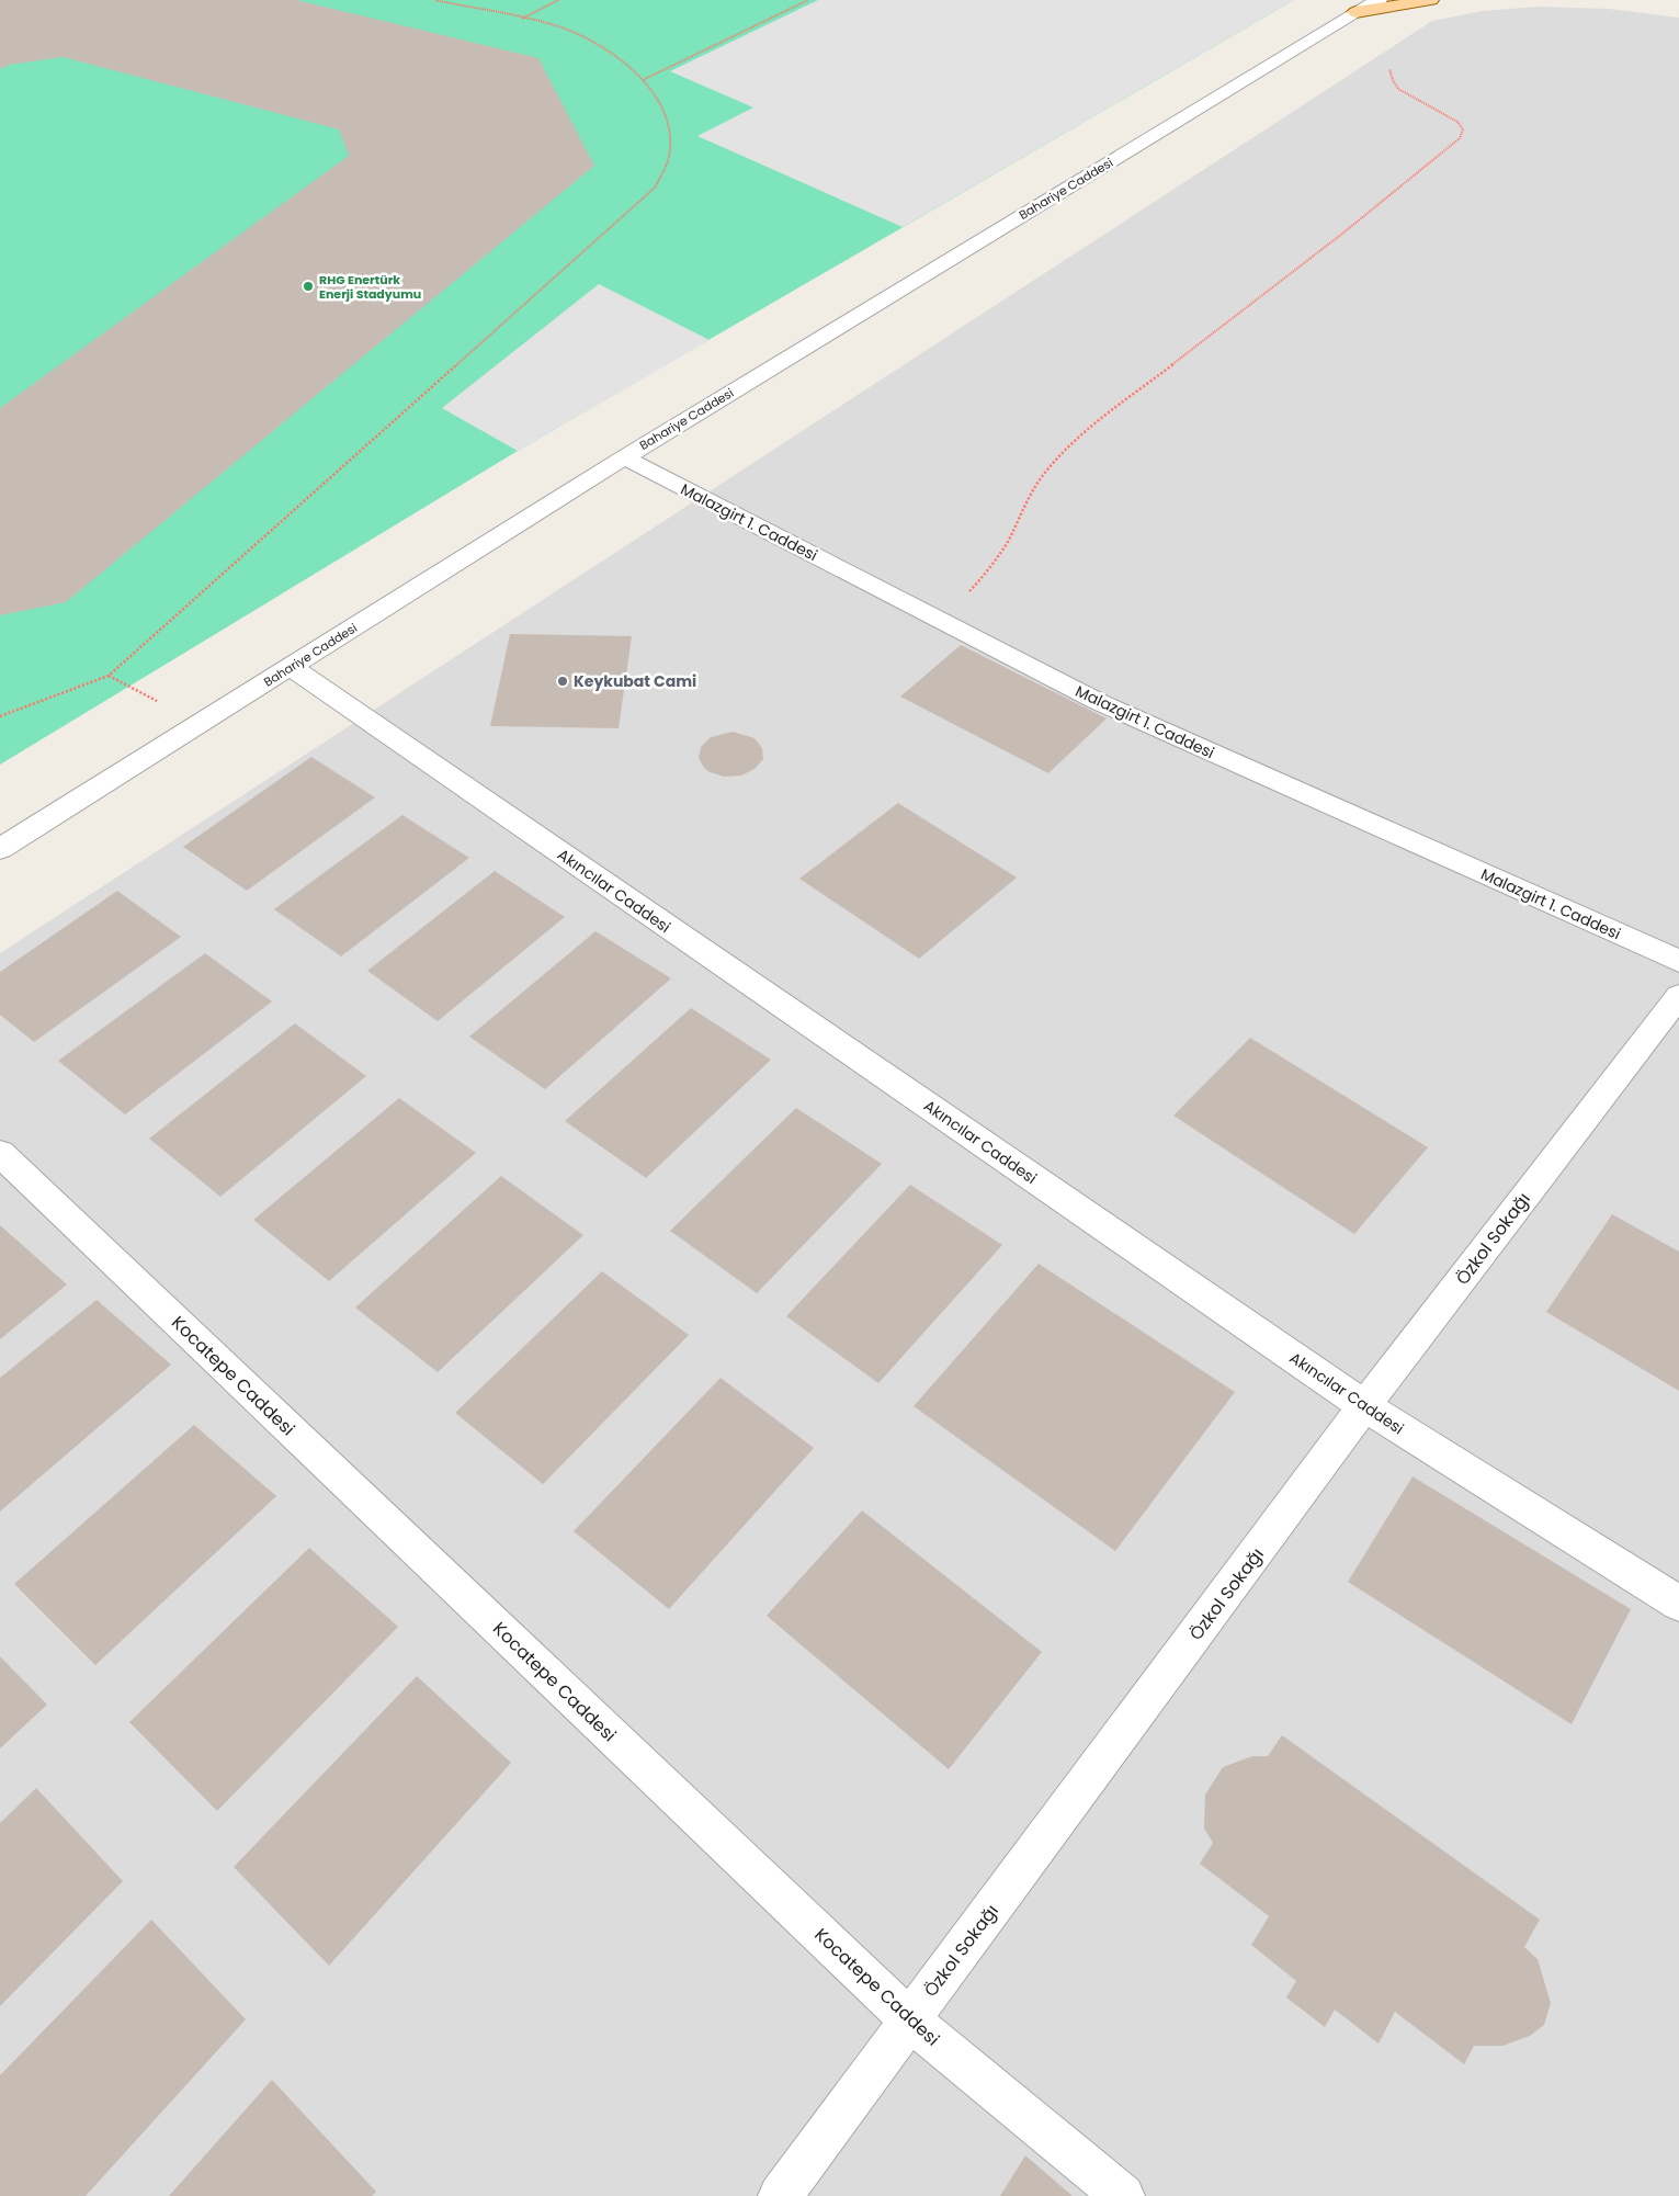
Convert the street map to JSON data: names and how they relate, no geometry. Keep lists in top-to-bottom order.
{
  "streets": {
    "street": [
      "Bahariye Caddesi",
      "Malazgirt 1. Caddesi",
      "Akıncılar Caddesi",
      "Özkol Sokağı",
      "Kocatepe Caddesi"
    ]
  },
  "crossings": [
    ["Bahariye Caddesi", "Malazgirt 1. Caddesi"],
    ["Bahariye Caddesi", "Akıncılar Caddesi"],
    ["Akıncılar Caddesi", "Özkol Sokağı"],
    ["Özkol Sokağı", "Kocatepe Caddesi"]
  ],
  "places": ["RHG Enertürk Enerji Stadyumu", "Keykubat Cami"]
}
